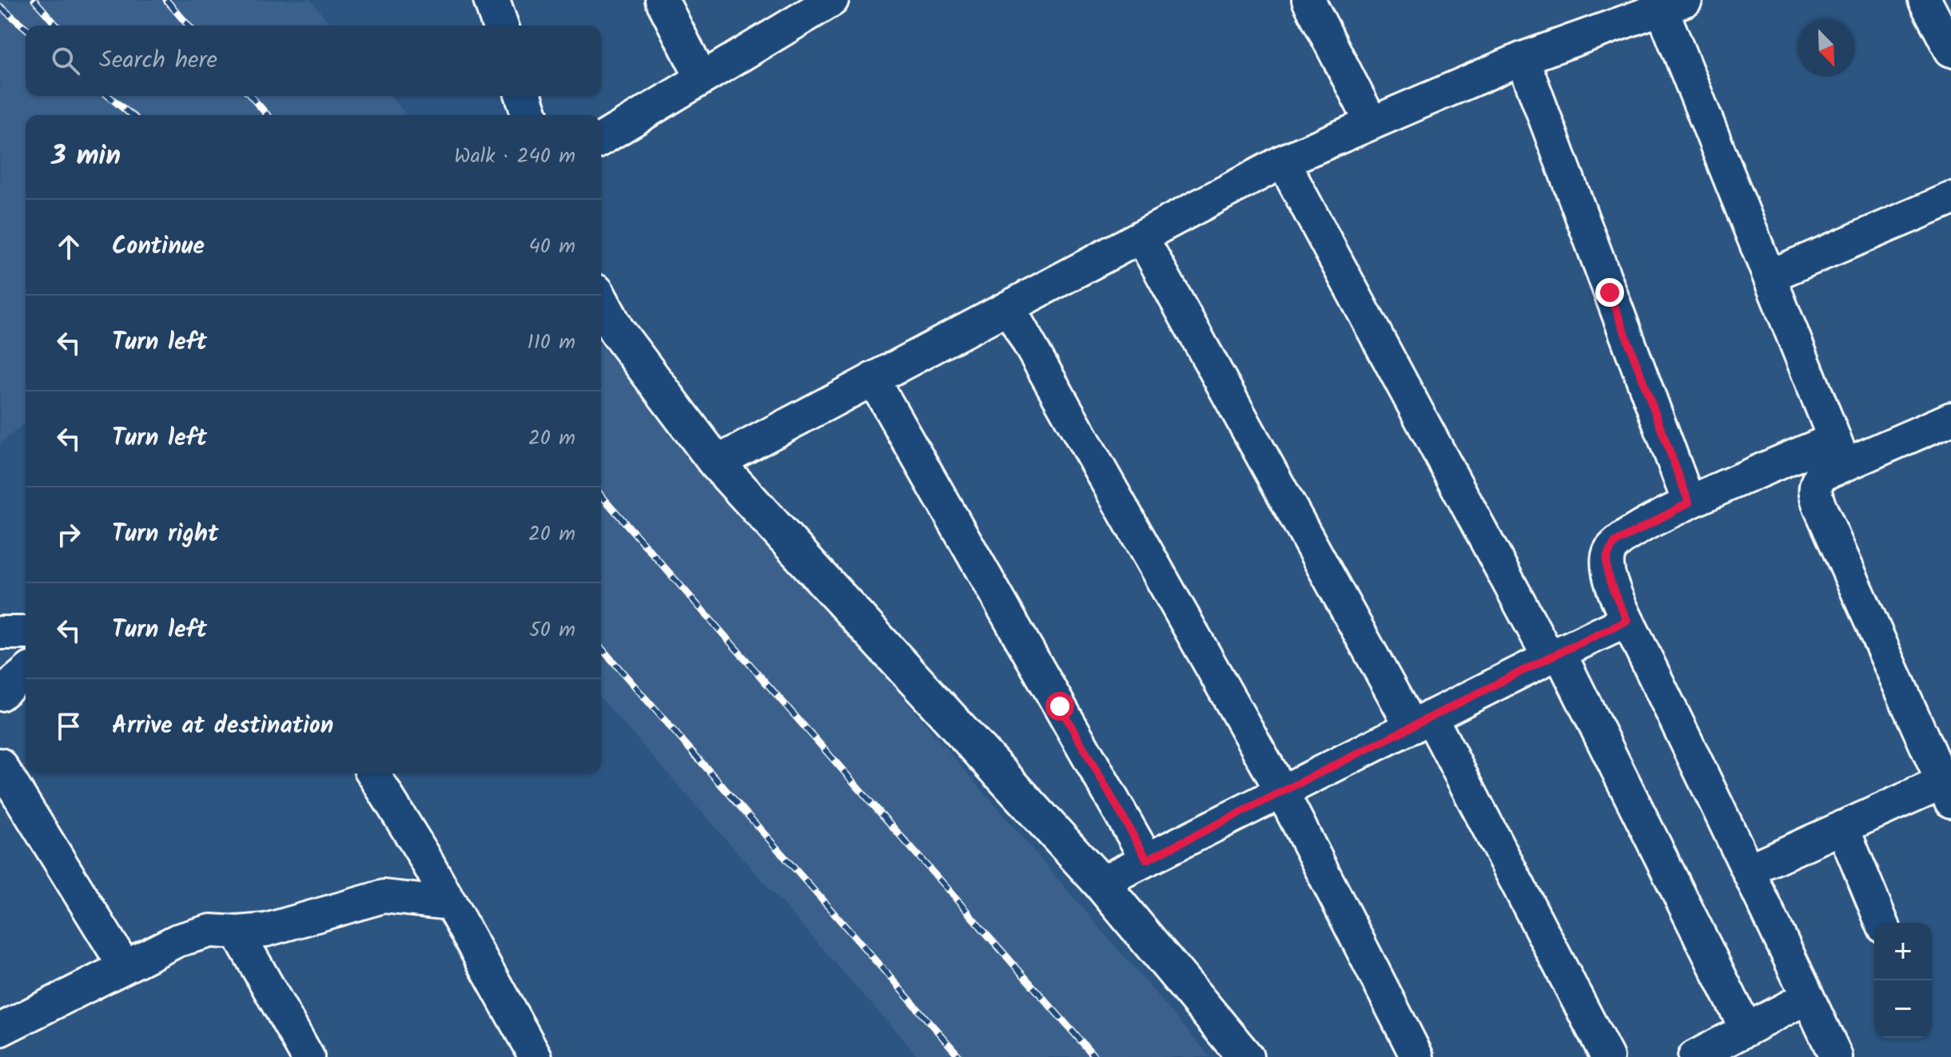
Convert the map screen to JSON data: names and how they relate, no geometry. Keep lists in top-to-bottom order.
{
  "north": "bottom right",
  "page": {
    "search": "Search here",
    "heading": ["3 min", "Walk · 240 m"],
    "list": [
      ["Continue", "40 m"],
      ["Turn left", "110 m"],
      ["Turn left", "20 m"],
      ["Turn right", "20 m"],
      ["Turn left", "50 m"],
      "Arrive at destination"
    ],
    "map_buttons": ["+", "−"]
  }
}
